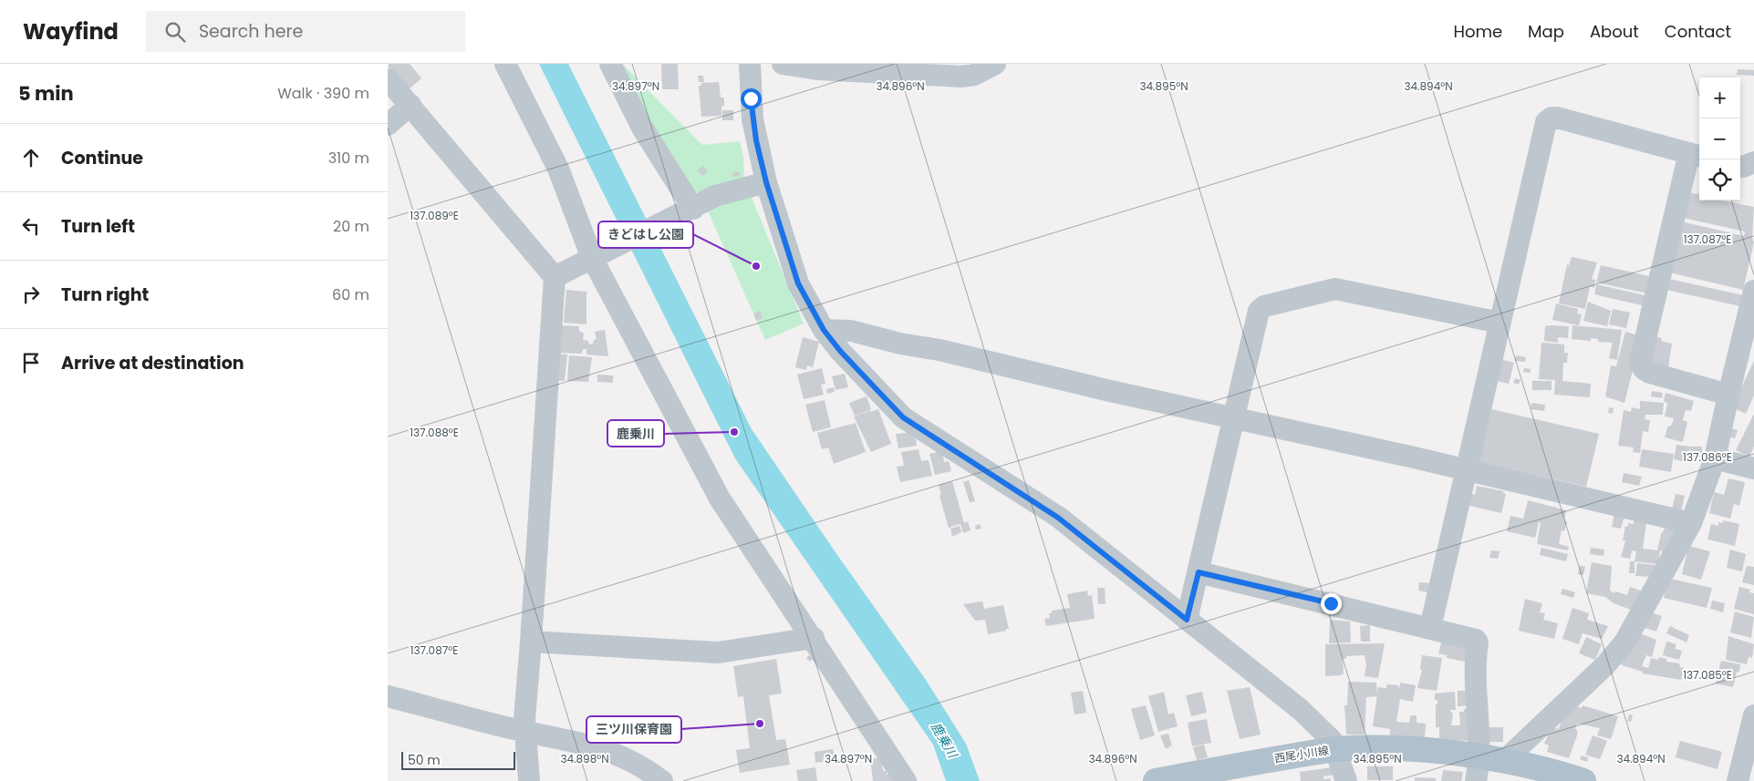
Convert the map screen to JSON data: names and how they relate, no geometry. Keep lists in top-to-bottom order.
{
  "streets": {
    "main road": ["西尾小川線"]
  },
  "water": ["鹿乗川"],
  "places": ["きどはし公園", "鹿乗川", "三ツ川保育園"],
  "scale_bar": "50 m",
  "page": {
    "header": "Wayfind",
    "search": "Search here",
    "nav": [
      "Home",
      "Map",
      "About",
      "Contact"
    ],
    "heading": ["5 min", "Walk · 390 m"],
    "map_buttons": ["+", "−"],
    "list": [
      ["Continue", "310 m"],
      ["Turn left", "20 m"],
      ["Turn right", "60 m"],
      "Arrive at destination"
    ],
    "scale": "50 m"
  },
  "coordinates": [
    "34.897°N",
    "34.896°N",
    "34.895°N",
    "34.894°N",
    "137.089°E",
    "137.087°E",
    "137.088°E",
    "137.086°E",
    "137.085°E",
    "34.898°N"
  ]
}
